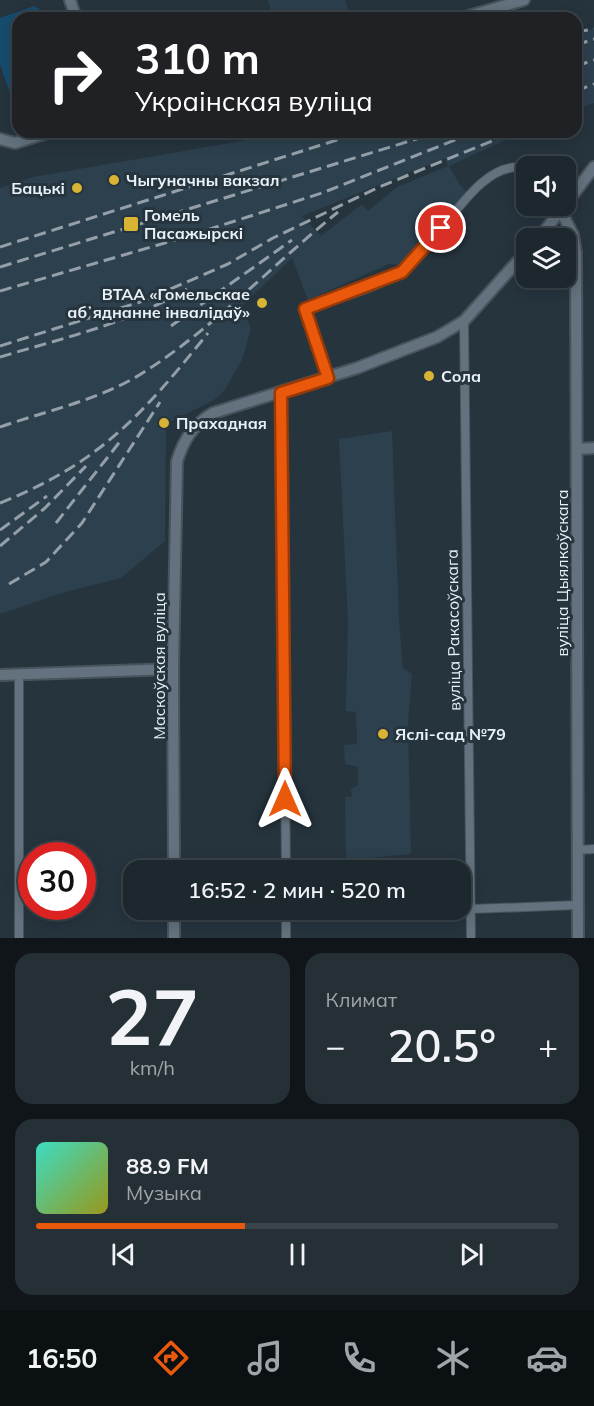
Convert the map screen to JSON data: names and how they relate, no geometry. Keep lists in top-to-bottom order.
{
  "streets": {
    "street": ["вуліца Цыялкоўскага", "вуліца Ракасоўскага", "Маскоўская вуліца"]
  },
  "places": {
    "other": [
      "Чыгуначны вакзал",
      "Бацькі",
      "ВТАА «Гомельскае абʼяднанне інвалідаў»",
      "Сола",
      "Прахадная",
      "Яслі-сад №79"
    ],
    "transit": ["Гомель Пасажырскі"]
  },
  "page": {
    "turn": ["310 m", "Украінская вуліца"],
    "limit": "30",
    "trip": "16:52 · 2 мин · 520 m",
    "tile": [
      ["27", "km/h"],
      "Климат"
    ],
    "heat": ["−", "20.5°", "+"],
    "song": ["88.9 FM", "Музыка"],
    "tabs": "16:50"
  }
}
